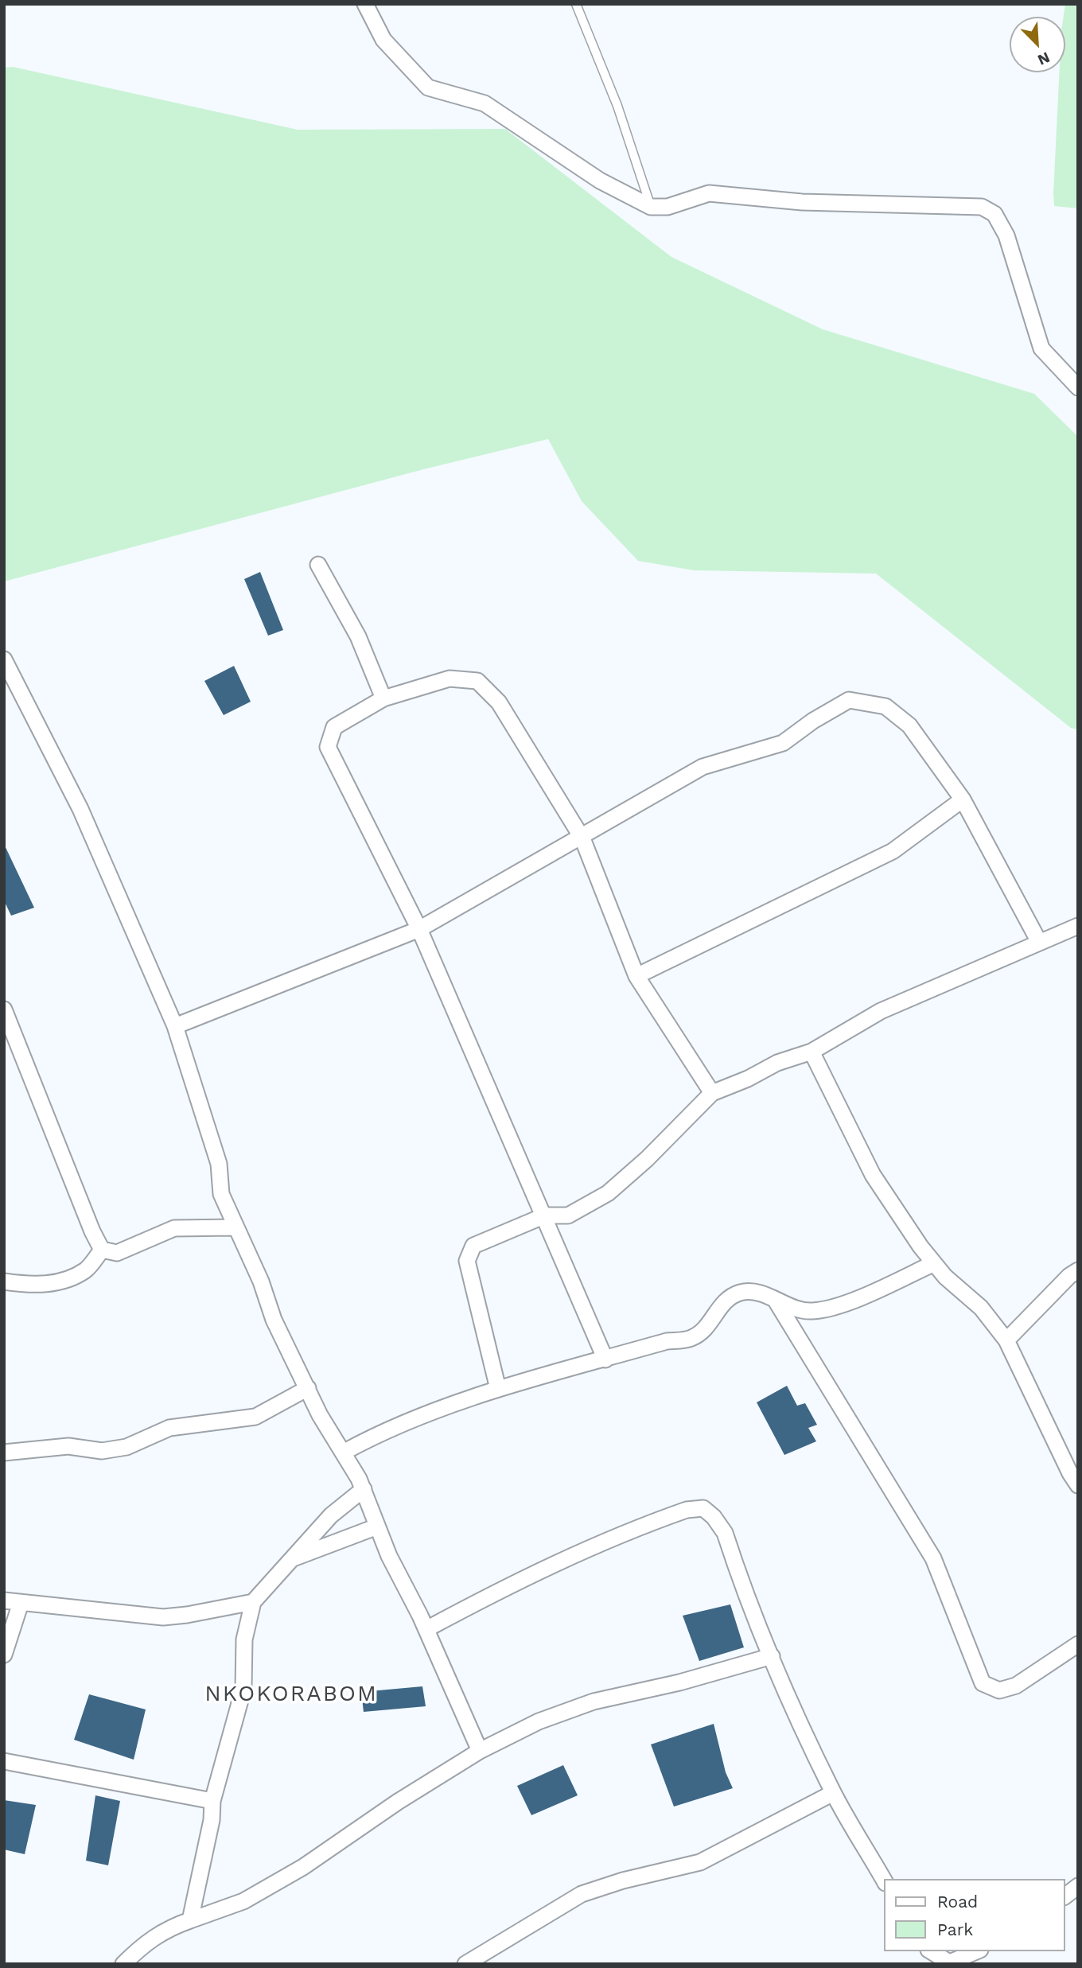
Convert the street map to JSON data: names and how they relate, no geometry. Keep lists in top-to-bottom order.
{
  "districts": ["NKOKORABOM"],
  "legend": ["Road", "Park"],
  "north": "bottom right"
}
